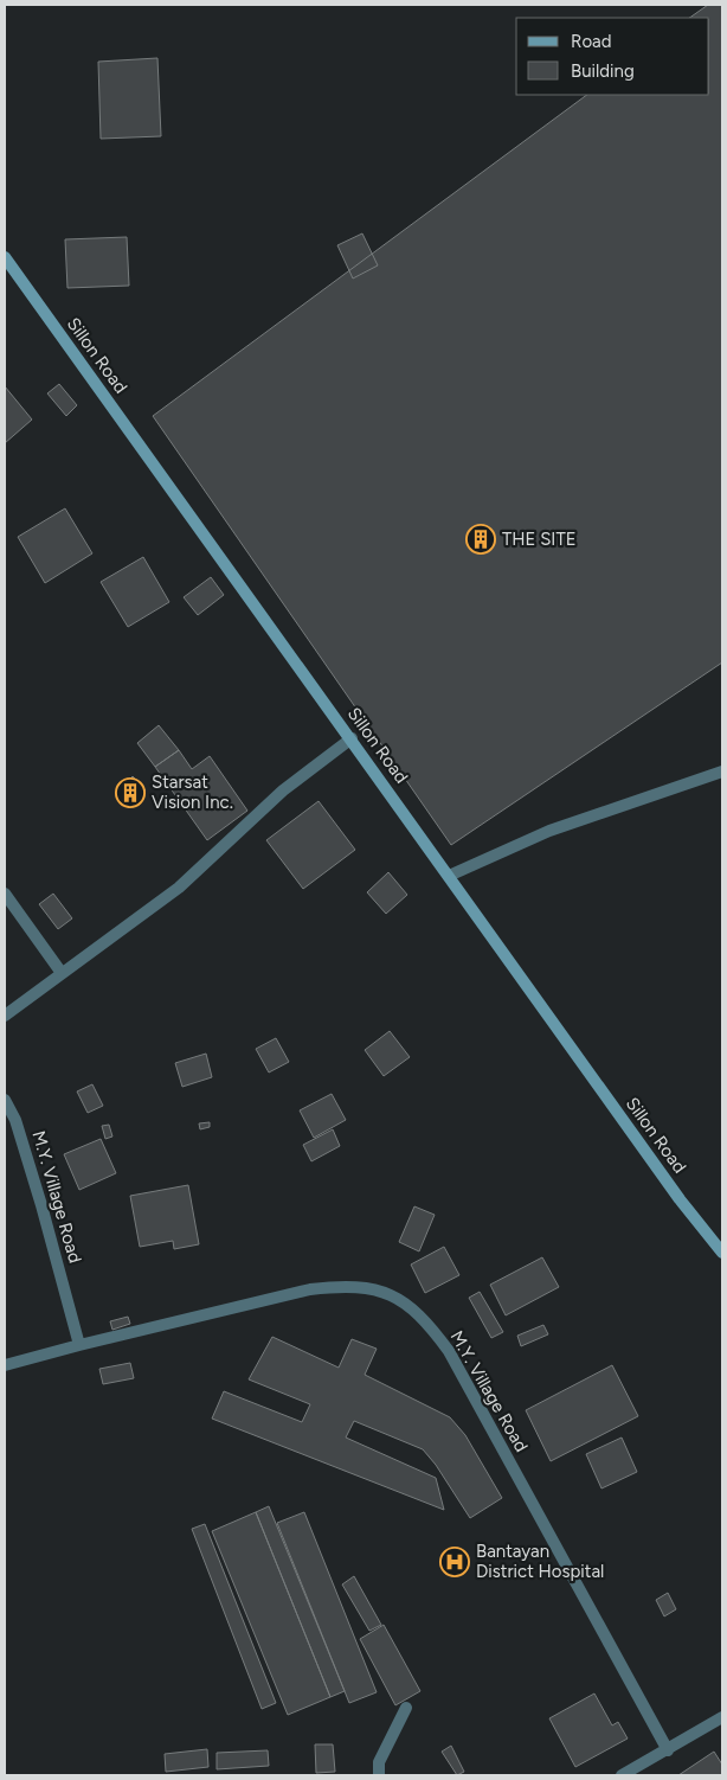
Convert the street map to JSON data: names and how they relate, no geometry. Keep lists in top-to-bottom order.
{
  "streets": {
    "main road": ["Sillon Road"],
    "street": ["M.Y. Village Road"]
  },
  "places": {
    "building": ["THE SITE", "Starsat Vision Inc."],
    "hospital": ["Bantayan District Hospital"]
  },
  "legend": ["Road", "Building"]
}
